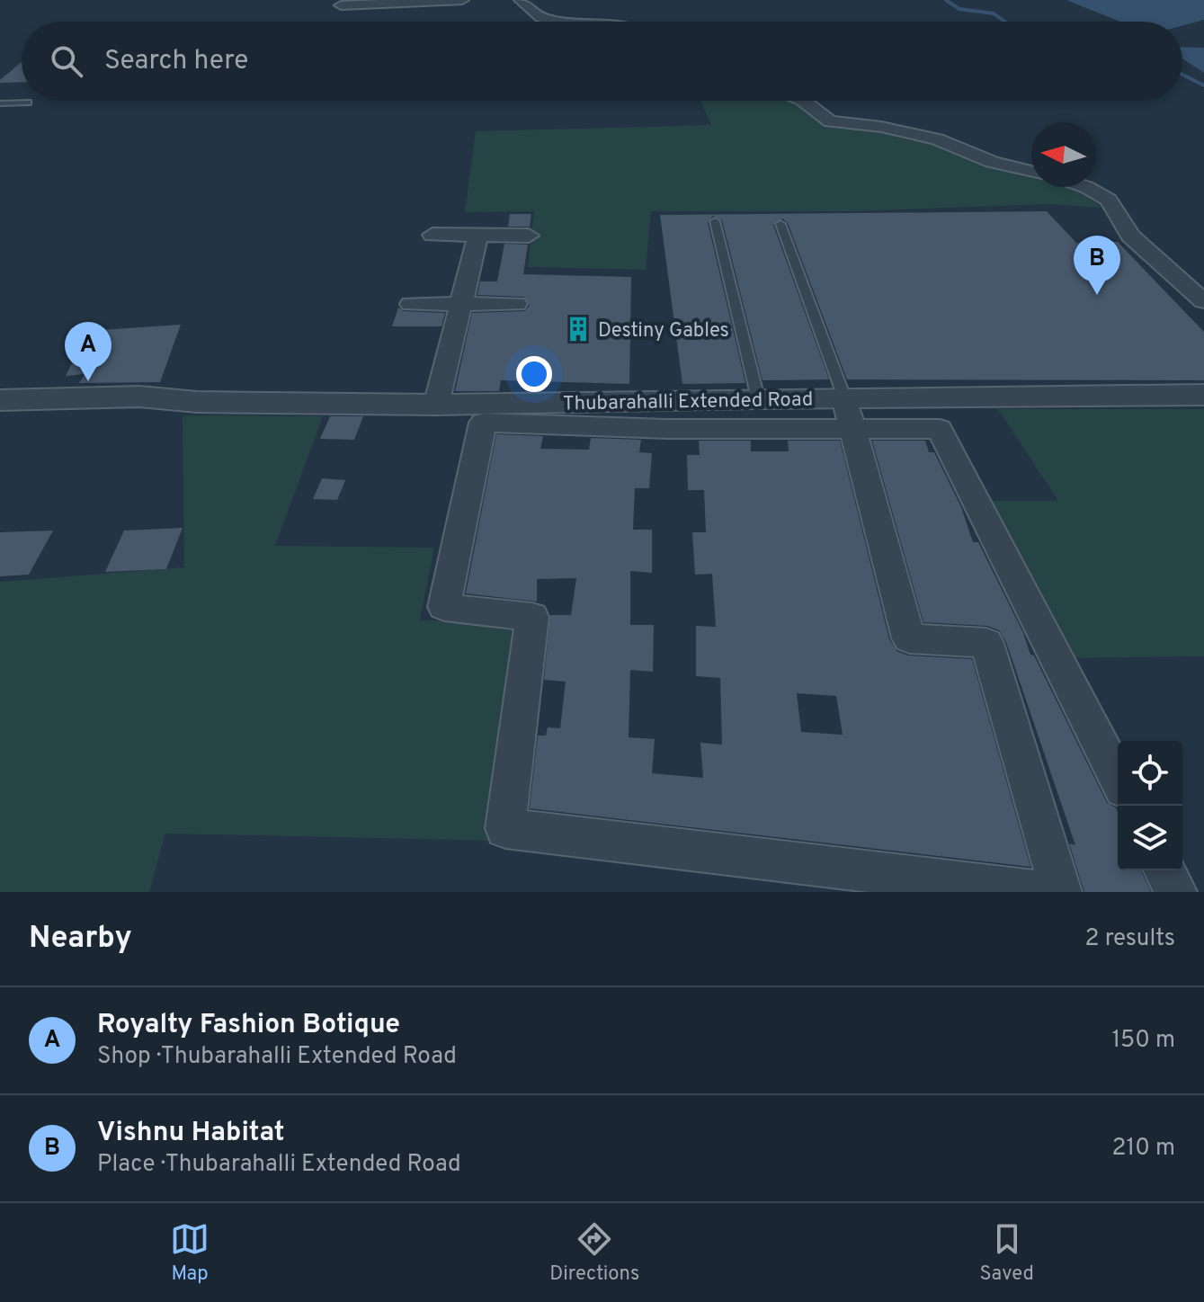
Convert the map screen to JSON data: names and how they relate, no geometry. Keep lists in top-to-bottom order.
{
  "streets": {
    "street": ["Thubarahalli Extended Road"]
  },
  "places": {
    "building": ["Destiny Gables"]
  },
  "north": "left",
  "page": {
    "search": "Search here",
    "pins": ["B", "A"],
    "heading": ["Nearby", "2 results"],
    "list": [
      {
        "mark": "A",
        "name": "Royalty Fashion Botique",
        "note": "Shop · Thubarahalli Extended Road",
        "value": "150 m"
      },
      {
        "mark": "B",
        "name": "Vishnu Habitat",
        "note": "Place · Thubarahalli Extended Road",
        "value": "210 m"
      }
    ],
    "nav": ["Map", "Directions", "Saved"]
  }
}
